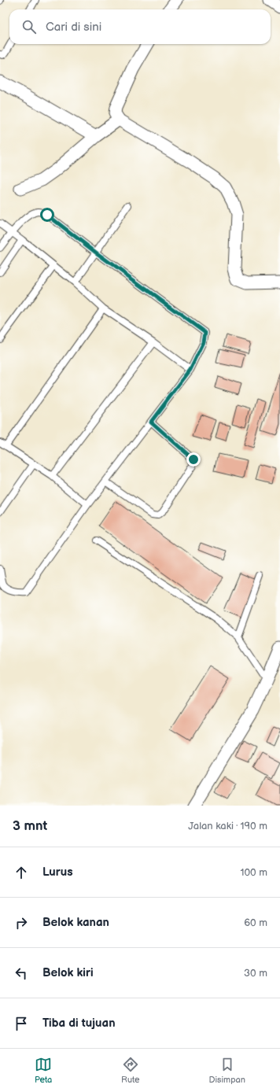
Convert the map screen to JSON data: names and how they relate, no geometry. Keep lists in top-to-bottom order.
{
  "page": {
    "search": "Cari di sini",
    "heading": ["3 mnt", "Jalan kaki · 190 m"],
    "list": [
      ["Lurus", "100 m"],
      ["Belok kanan", "60 m"],
      ["Belok kiri", "30 m"],
      "Tiba di tujuan"
    ],
    "nav": ["Peta", "Rute", "Disimpan"]
  }
}
